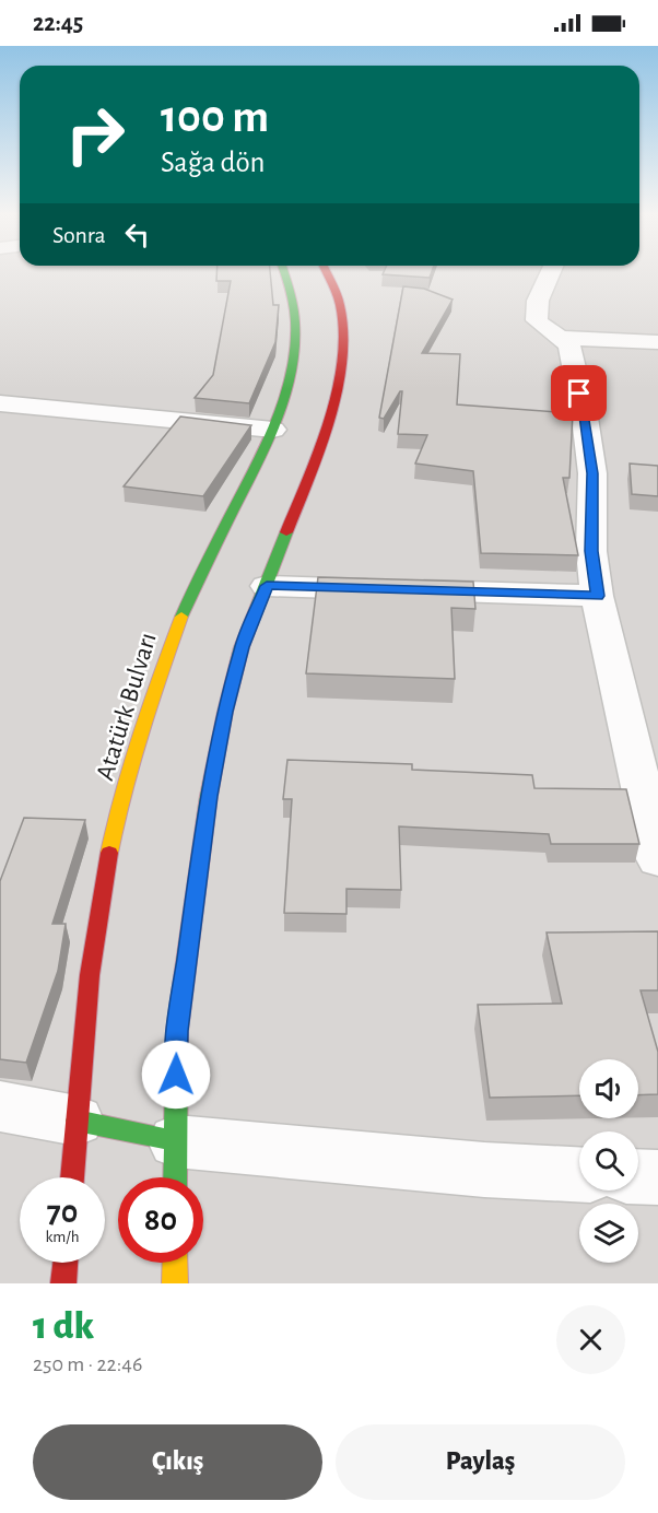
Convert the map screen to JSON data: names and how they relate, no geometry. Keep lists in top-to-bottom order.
{
  "streets": {
    "highway": ["Atatürk Bulvarı"]
  },
  "page": {
    "status": "22:45",
    "turn": ["100 m", "Sağa dön"],
    "then": "Sonra",
    "speed": "70 km/h",
    "limit": "80",
    "heading": ["1 dk", "250 m · 22:46"],
    "buttons": ["Çıkış", "Paylaş"]
  }
}
